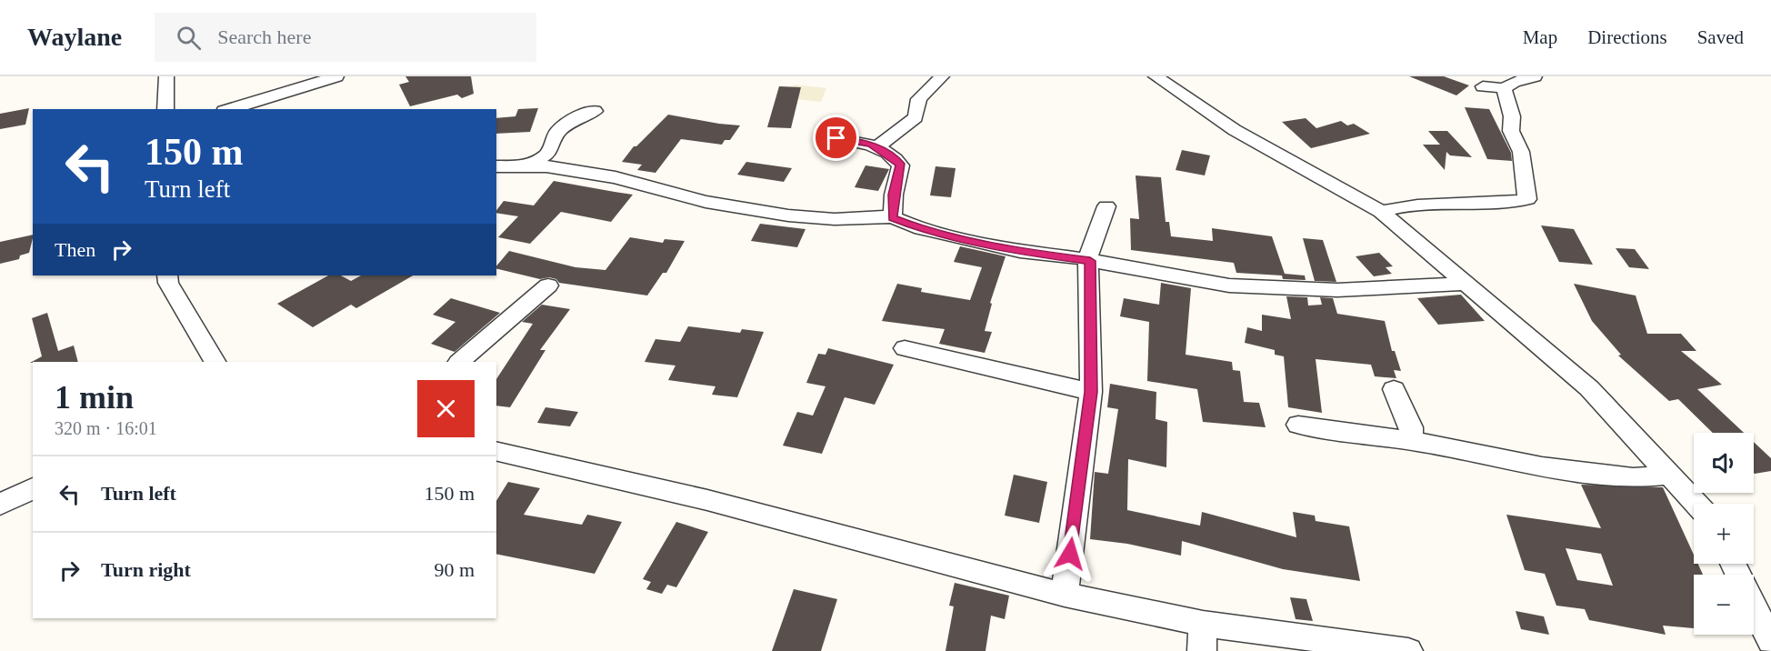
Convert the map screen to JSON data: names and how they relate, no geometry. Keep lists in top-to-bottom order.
{
  "page": {
    "header": "Waylane",
    "search": "Search here",
    "nav": ["Map", "Directions", "Saved"],
    "turn": ["150 m", "Turn left"],
    "then": "Then",
    "heading": ["1 min", "320 m · 16:01"],
    "map_buttons": ["+", "−"],
    "list": [
      {
        "name": "Turn left",
        "value": "150 m"
      },
      {
        "name": "Turn right",
        "value": "90 m"
      }
    ]
  }
}
